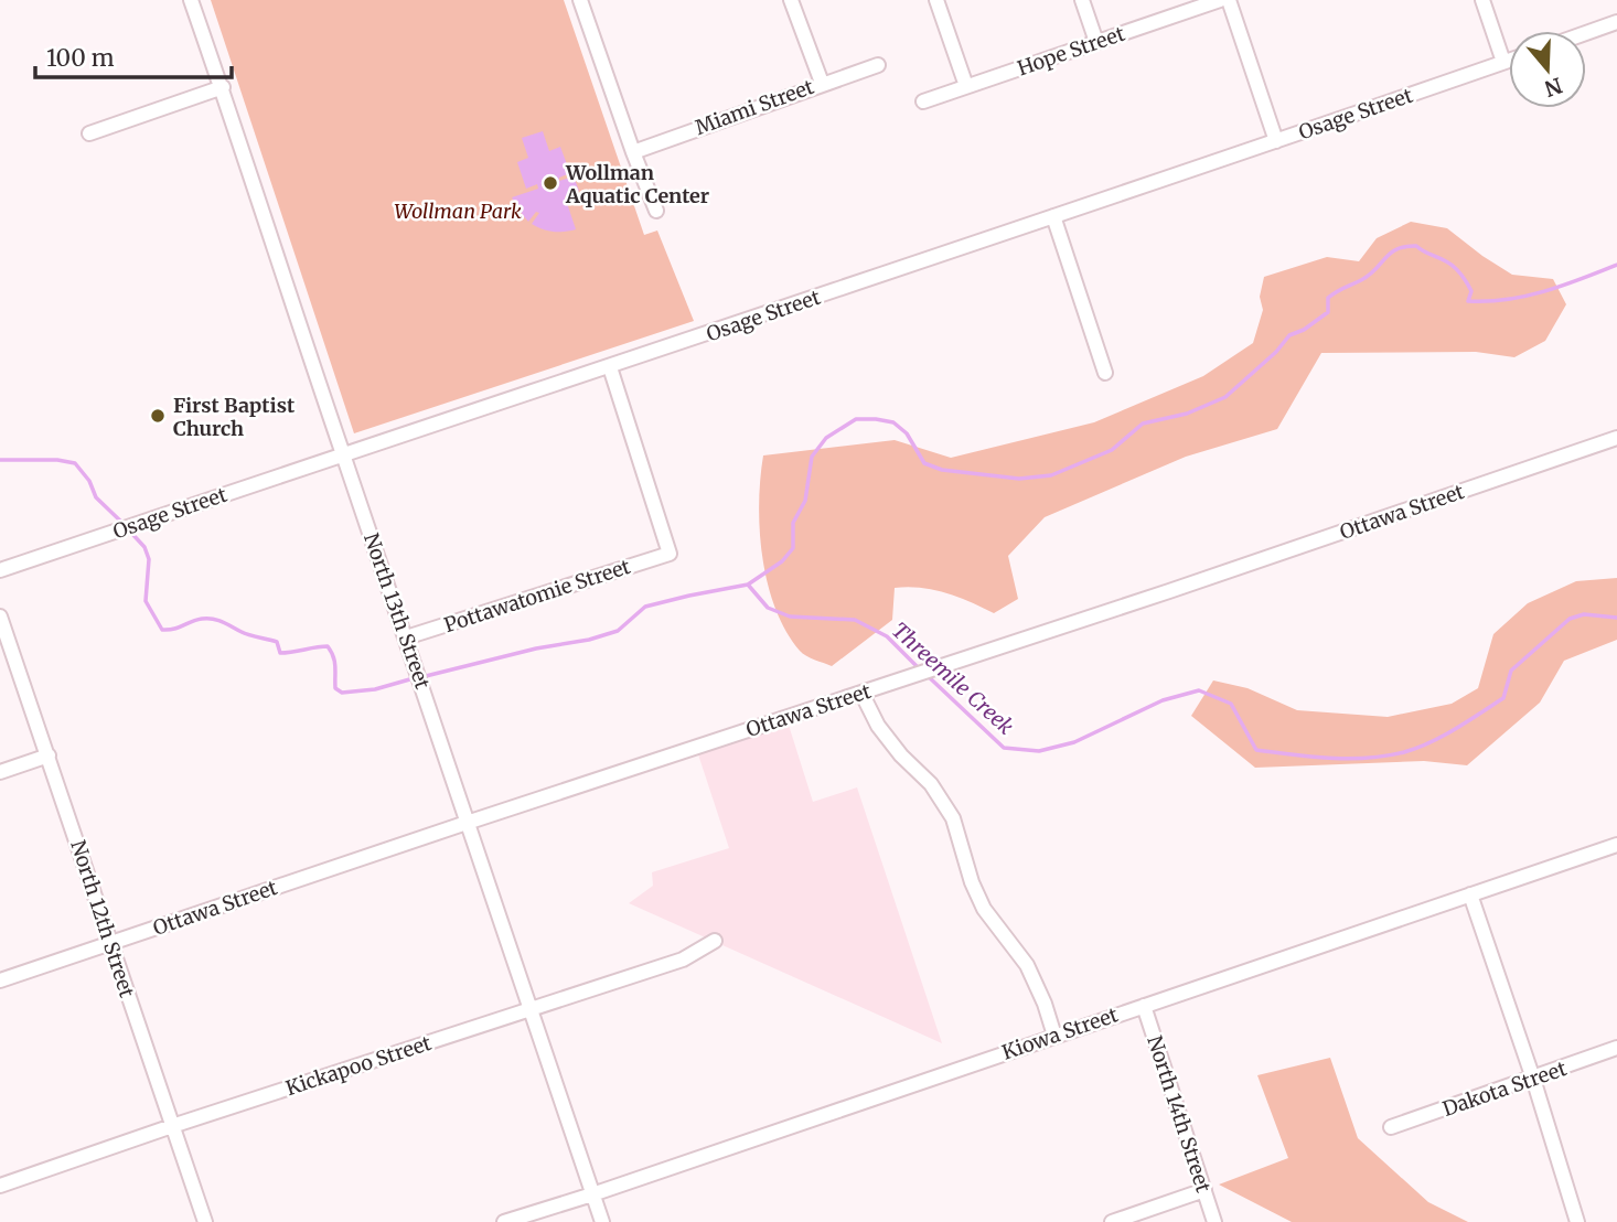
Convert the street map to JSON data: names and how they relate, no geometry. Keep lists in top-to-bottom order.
{
  "streets": {
    "street": [
      "Hope Street",
      "Miami Street",
      "Osage Street",
      "Ottawa Street",
      "Pottawatomie Street",
      "North 13th Street",
      "North 12th Street",
      "Kiowa Street",
      "Kickapoo Street",
      "Dakota Street",
      "North 14th Street"
    ]
  },
  "crossings": [
    ["Osage Street", "Pottawatomie Street"],
    ["Osage Street", "North 13th Street"],
    ["Ottawa Street", "North 13th Street"],
    ["Ottawa Street", "North 12th Street"],
    ["Pottawatomie Street", "North 13th Street"],
    ["North 13th Street", "Kiowa Street"],
    ["North 13th Street", "Kickapoo Street"],
    ["North 12th Street", "Kickapoo Street"],
    ["Kiowa Street", "North 14th Street"]
  ],
  "water": ["Threemile Creek"],
  "parks": ["Wollman Park"],
  "places": ["Wollman Aquatic Center", "First Baptist Church"],
  "scale_bar": "100 m",
  "north": "bottom"
}
